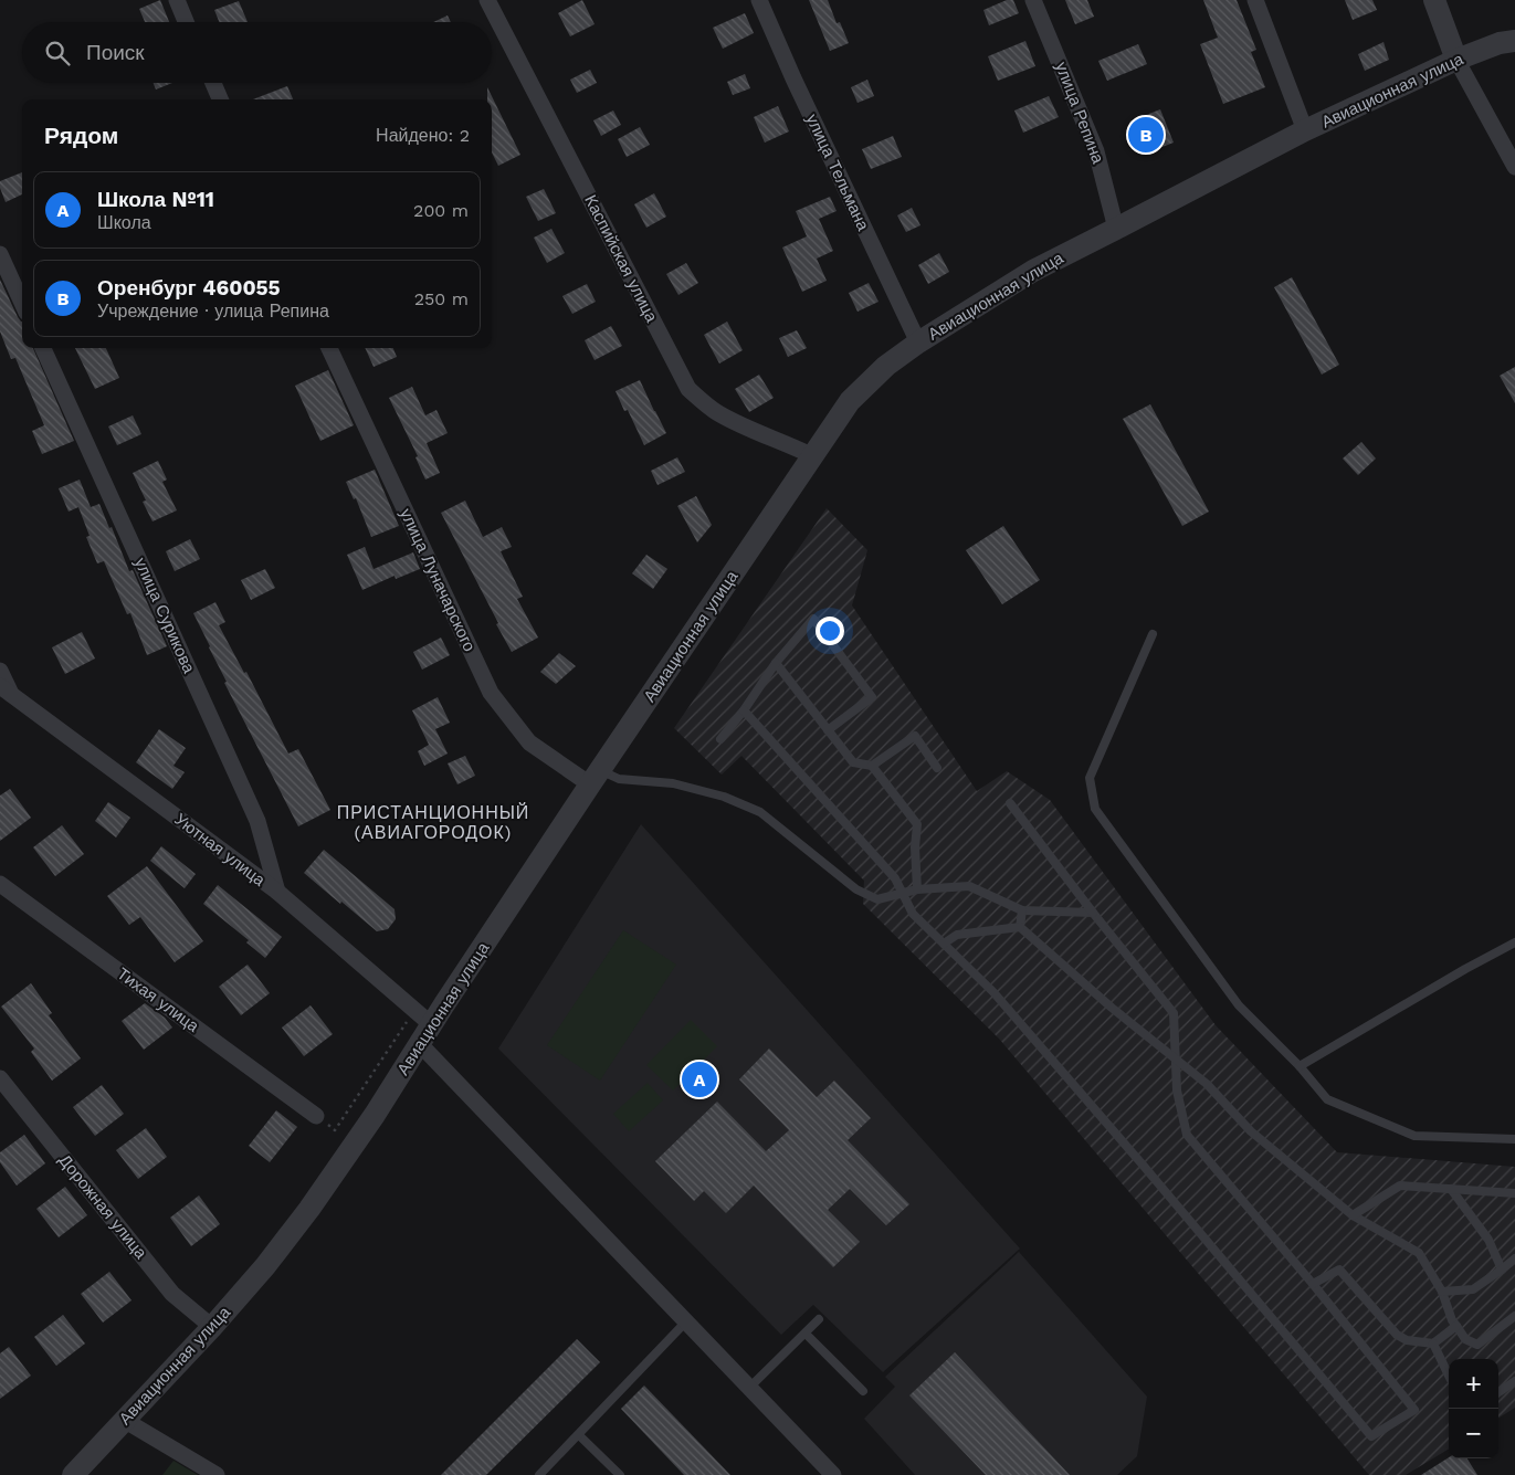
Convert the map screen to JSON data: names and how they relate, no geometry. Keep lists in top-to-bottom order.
{
  "streets": {
    "street": [
      "Авиационная улица",
      "улица Репина",
      "улица Тельмана",
      "Каспийская улица",
      "улица Луначарского",
      "улица Сурикова",
      "Уютная улица",
      "Тихая улица",
      "Дорожная улица"
    ]
  },
  "crossings": [
    ["Авиационная улица", "улица Репина"],
    ["Авиационная улица", "улица Тельмана"],
    ["Авиационная улица", "Каспийская улица"],
    ["Авиационная улица", "улица Луначарского"],
    ["Авиационная улица", "Уютная улица"],
    ["Авиационная улица", "Дорожная улица"],
    ["улица Сурикова", "Уютная улица"]
  ],
  "districts": ["ПРИСТАНЦИОННЫЙ (АВИАГОРОДОК)"],
  "page": {
    "search": "Поиск",
    "heading": ["Рядом", "Найдено: 2"],
    "pins": ["B", "A"],
    "list": [
      {
        "mark": "A",
        "name": "Школа №11",
        "note": "Школа",
        "value": "200 m"
      },
      {
        "mark": "B",
        "name": "Оренбург 460055",
        "note": "Учреждение · улица Репина",
        "value": "250 m"
      }
    ],
    "map_buttons": ["+", "−"]
  }
}
